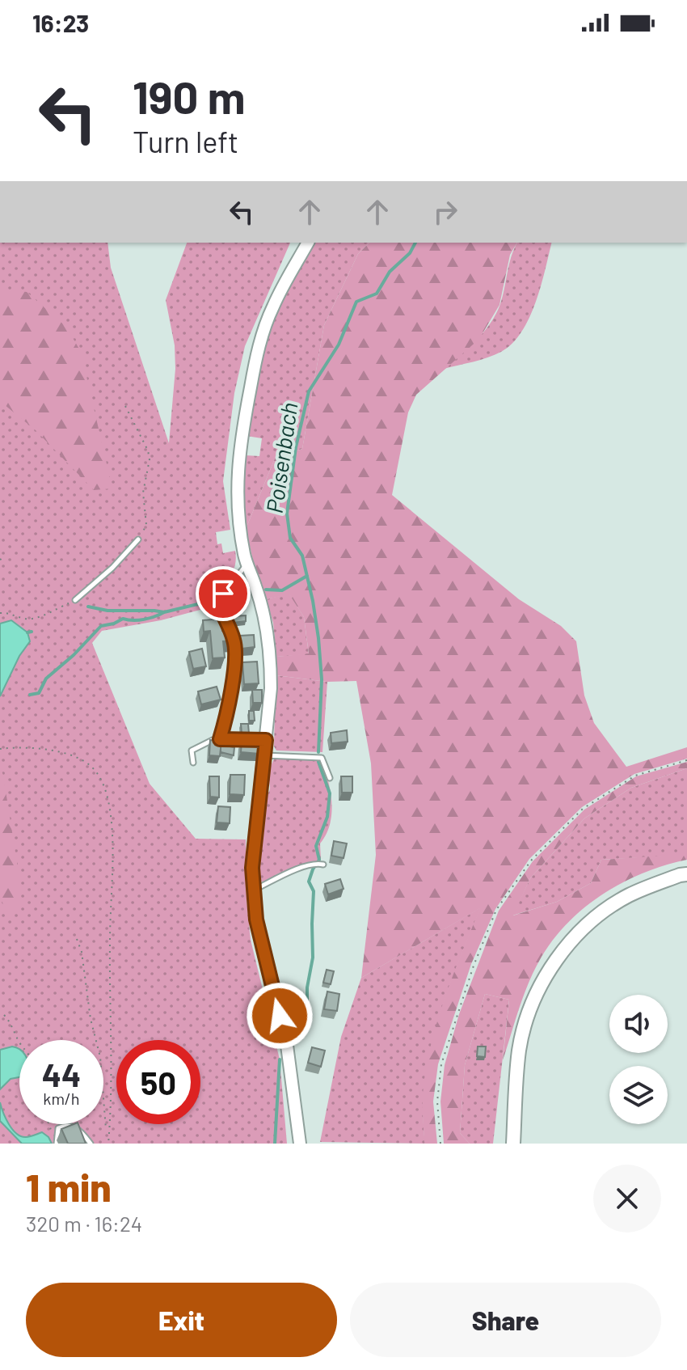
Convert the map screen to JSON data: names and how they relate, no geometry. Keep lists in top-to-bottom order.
{
  "water": ["Poisenbach"],
  "page": {
    "status": "16:23",
    "turn": ["190 m", "Turn left"],
    "speed": "44 km/h",
    "limit": "50",
    "heading": ["1 min", "320 m · 16:24"],
    "buttons": ["Exit", "Share"]
  }
}
